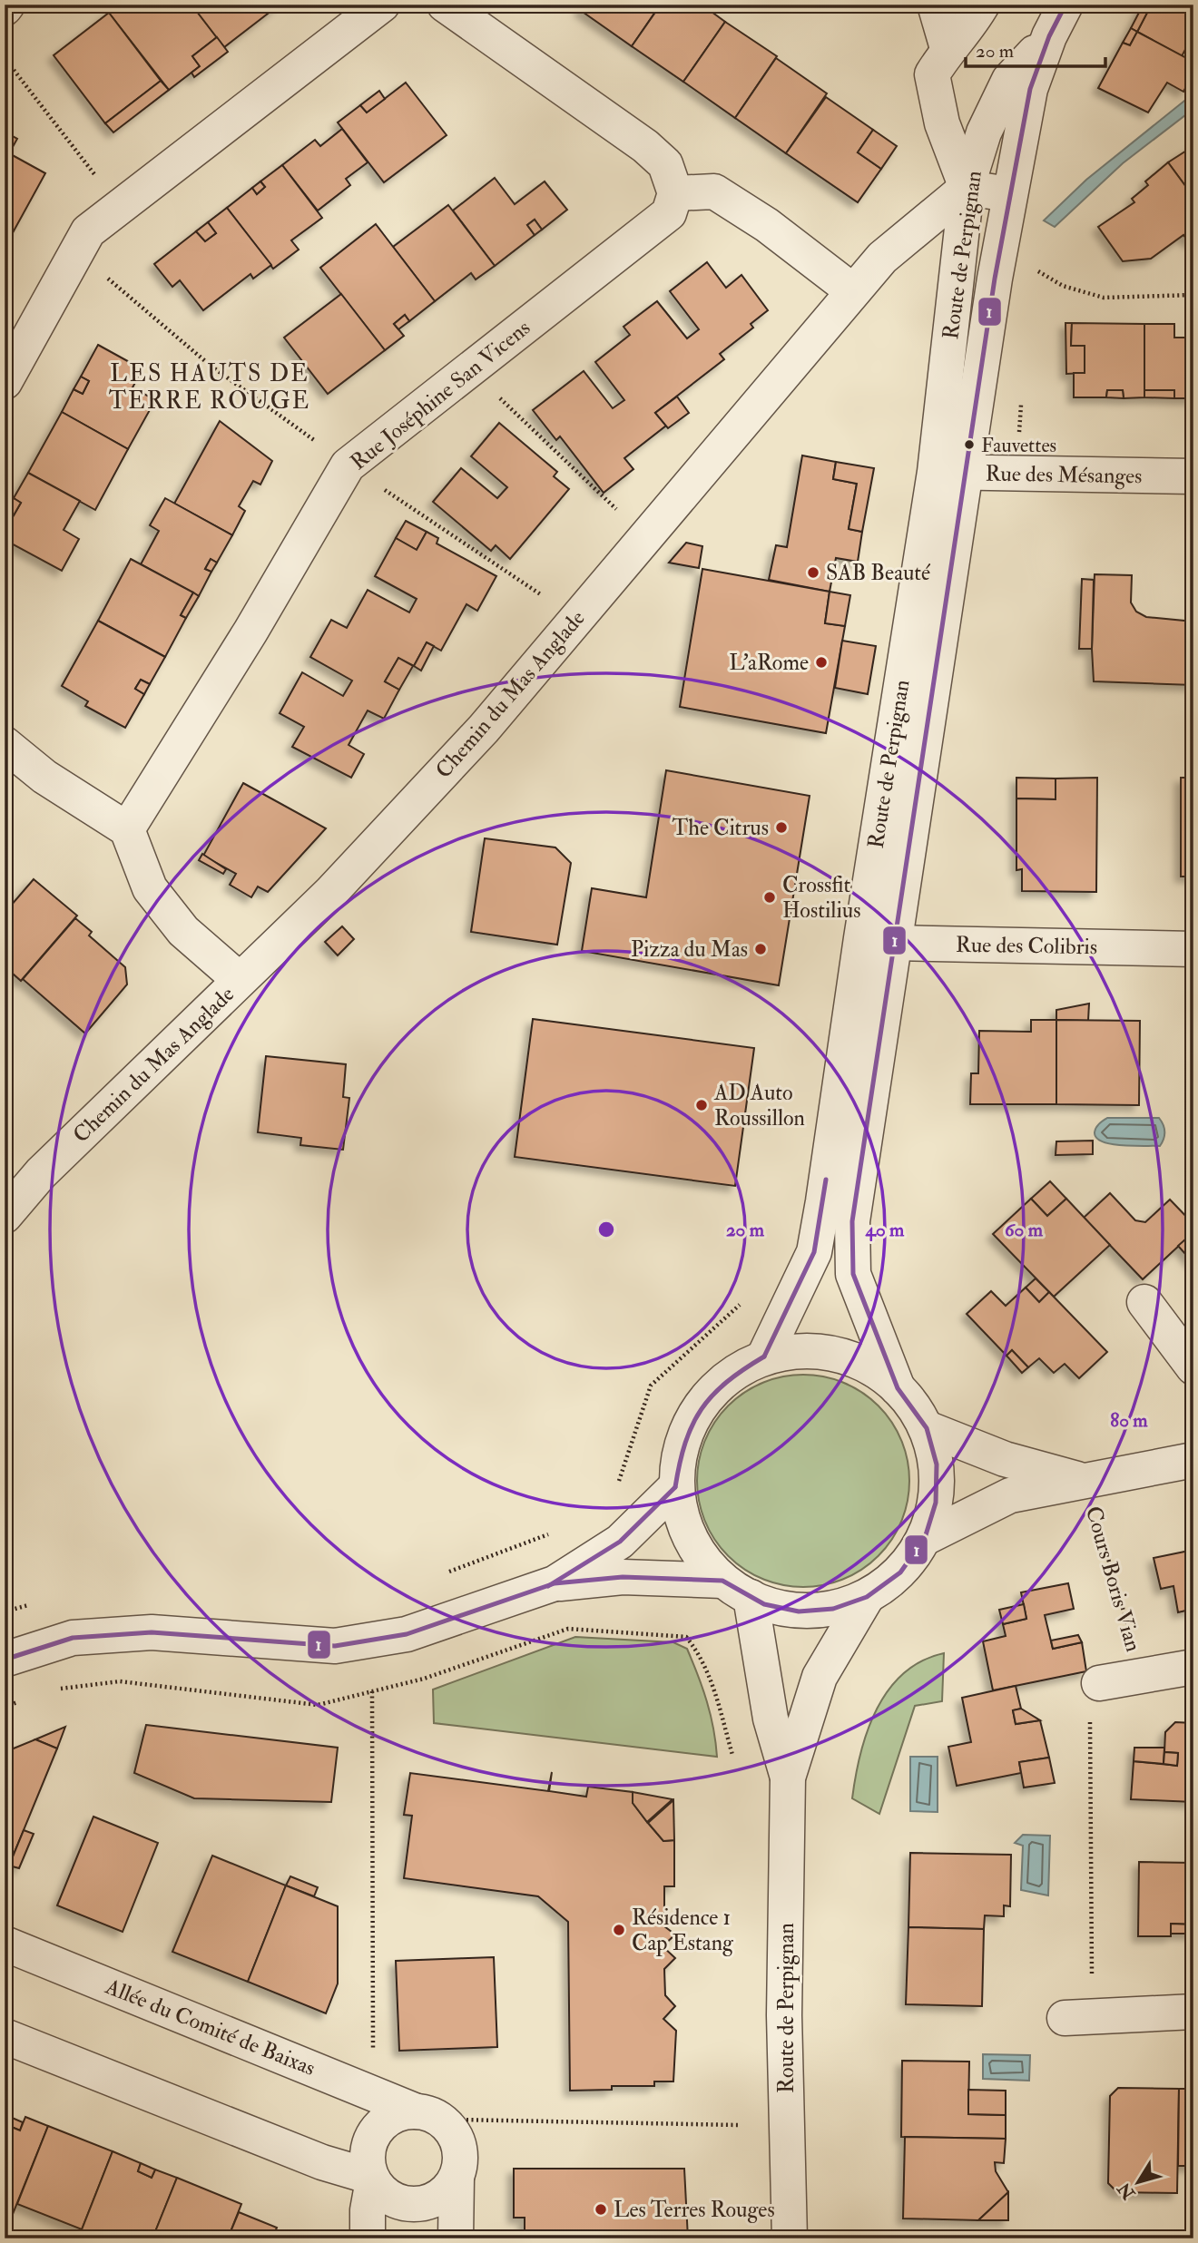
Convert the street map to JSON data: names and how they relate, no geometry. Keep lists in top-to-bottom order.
{
  "streets": {
    "street": [
      "Route de Perpignan",
      "Rue Joséphine San Vicens",
      "Rue des Mésanges",
      "Chemin du Mas Anglade",
      "Rue des Colibris",
      "Cours Boris Vian",
      "Allée du Comité de Baixas"
    ]
  },
  "crossings": [
    ["Route de Perpignan", "Rue des Mésanges"],
    ["Route de Perpignan", "Chemin du Mas Anglade"],
    ["Route de Perpignan", "Rue des Colibris"]
  ],
  "districts": ["LES HAUTS DE TERRE ROUGE"],
  "places": [
    "Fauvettes",
    "SAB Beauté",
    "L'aRome",
    "The Citrus",
    "Crossfit Hostilius",
    "Pizza du Mas",
    "AD Auto Roussillon",
    "Résidence 1 Cap Estang",
    "Les Terres Rouges"
  ],
  "lines": ["transit line 1"],
  "scale_bar": "20 m",
  "north": "bottom left",
  "rings": [
    "20 m",
    "40 m",
    "60 m",
    "80 m"
  ]
}
